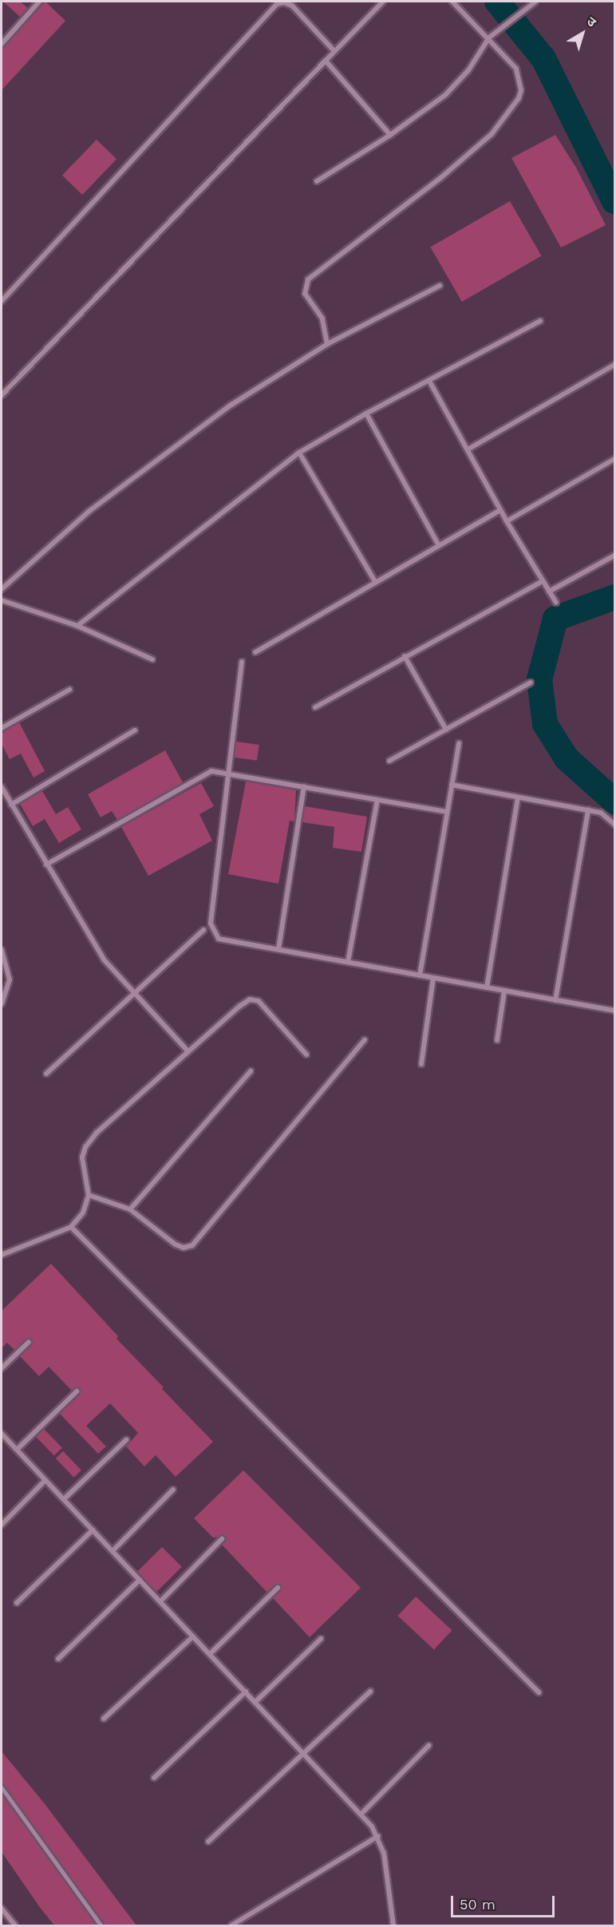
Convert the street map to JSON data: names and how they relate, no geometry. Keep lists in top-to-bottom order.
{
  "scale_bar": "50 m",
  "north": "top right"
}
